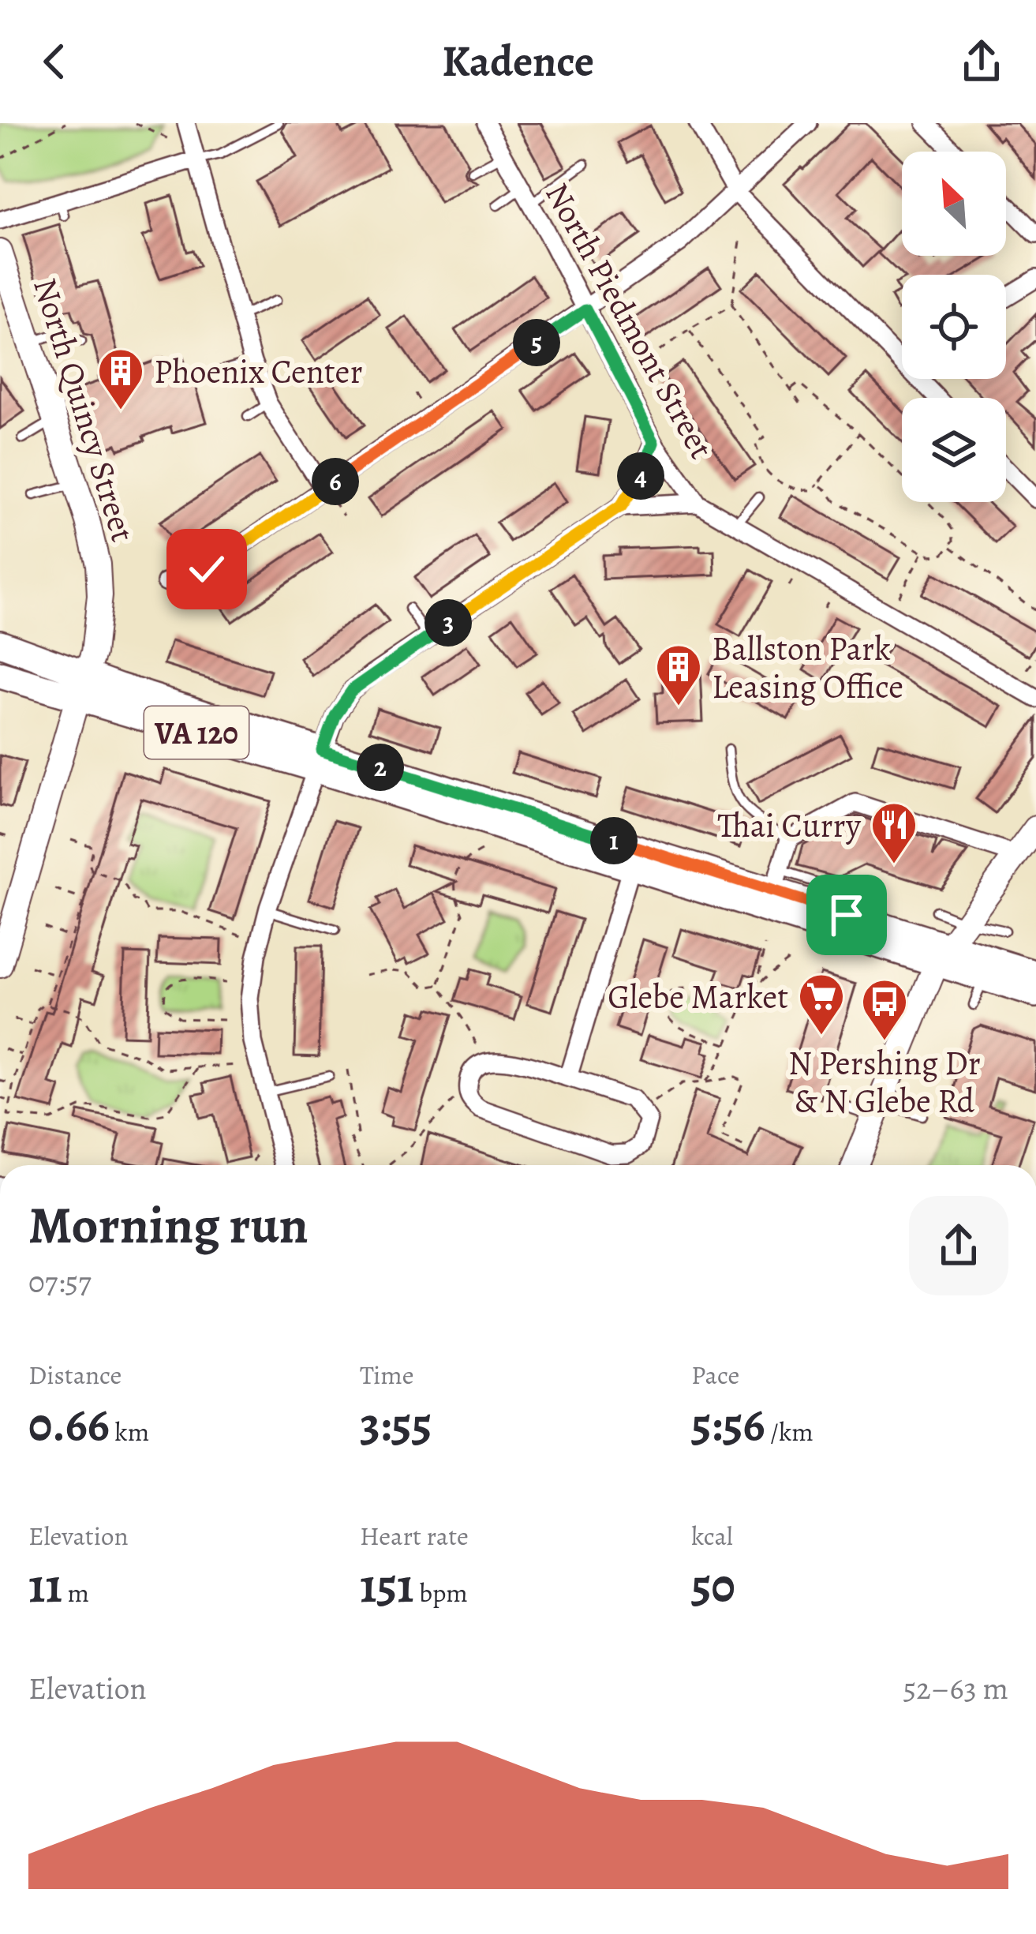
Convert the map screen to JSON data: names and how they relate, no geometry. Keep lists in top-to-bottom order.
{
  "streets": {
    "main road": ["VA 120"],
    "street": ["North Piedmont Street", "North Quincy Street"]
  },
  "crossings": [
    ["North Quincy Street", "VA 120"]
  ],
  "places": {
    "building": ["Phoenix Center", "Ballston Park Leasing Office"],
    "restaurant": ["Thai Curry"],
    "supermarket": ["Glebe Market"],
    "bus stop": ["N Pershing Dr & N Glebe Rd"]
  },
  "north": "top left",
  "page": {
    "header": "Kadence",
    "pins": [
      "5",
      "4",
      "6",
      "3",
      "2",
      "1"
    ],
    "heading": ["Morning run", "07:57"],
    "stats": [
      ["Distance", "0.66 km"],
      ["Time", "3:55"],
      ["Pace", "5:56 /km"],
      ["Elevation", "11 m"],
      ["Heart rate", "151 bpm"],
      ["kcal", "50"]
    ],
    "chart": ["Elevation", "52–63 m"]
  }
}
